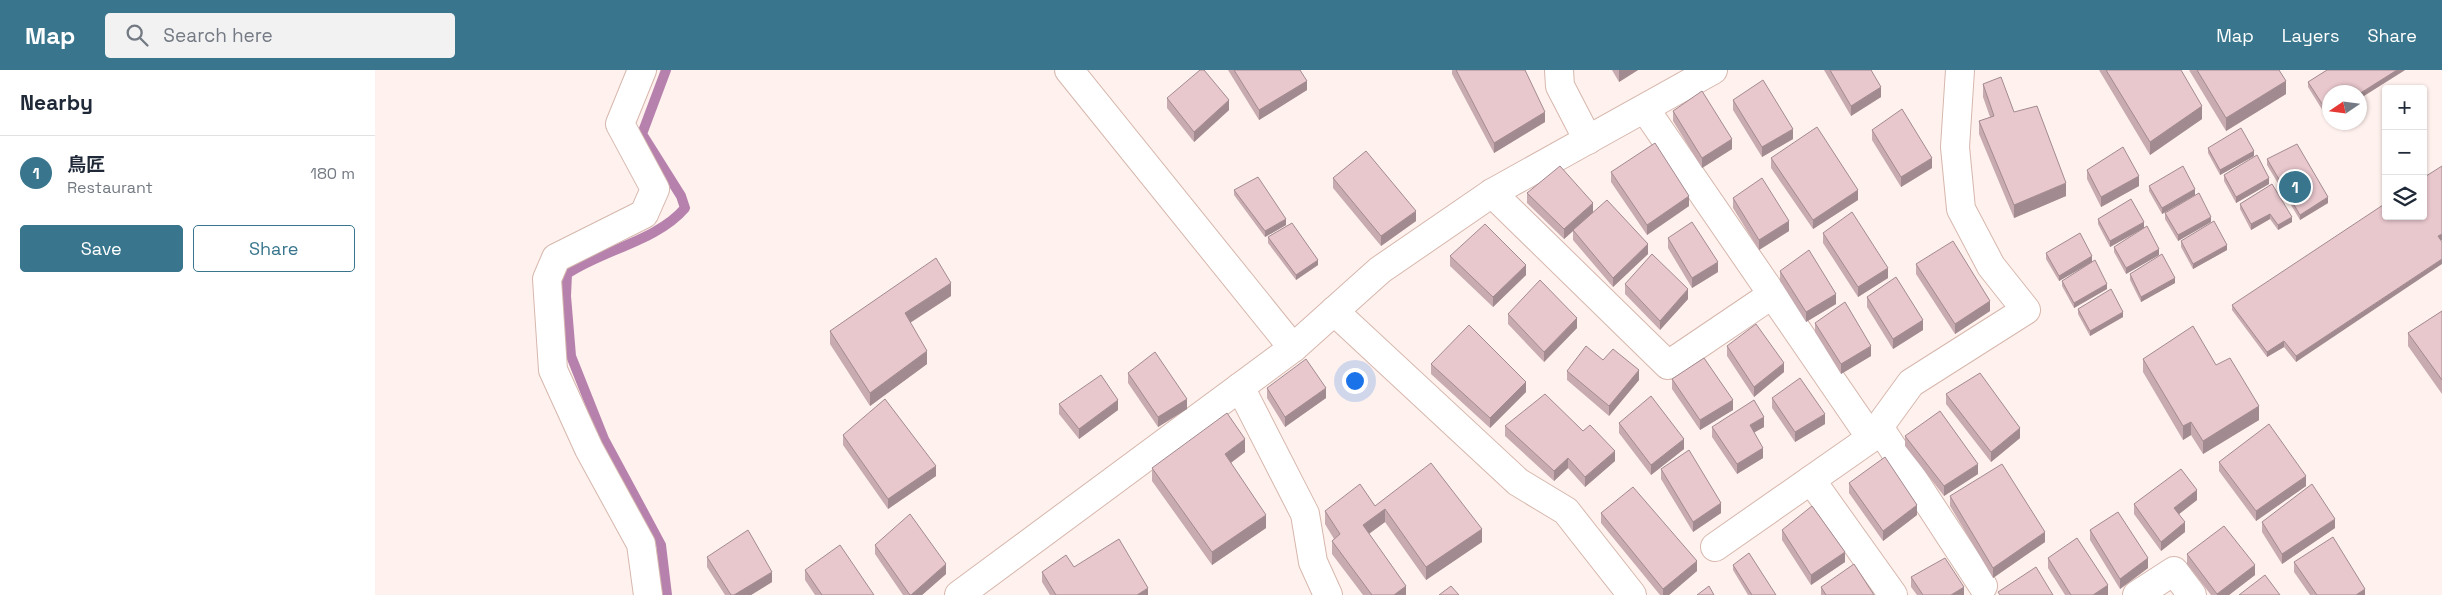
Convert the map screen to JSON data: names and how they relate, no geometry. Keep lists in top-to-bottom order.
{
  "north": "left",
  "page": {
    "header": "Map",
    "search": "Search here",
    "nav": ["Map", "Layers", "Share"],
    "heading": "Nearby",
    "map_buttons": ["+", "−"],
    "list": [
      {
        "mark": "1",
        "name": "鳥匠",
        "note": "Restaurant",
        "value": "180 m"
      }
    ],
    "pins": "1",
    "buttons": ["Save", "Share"]
  }
}
